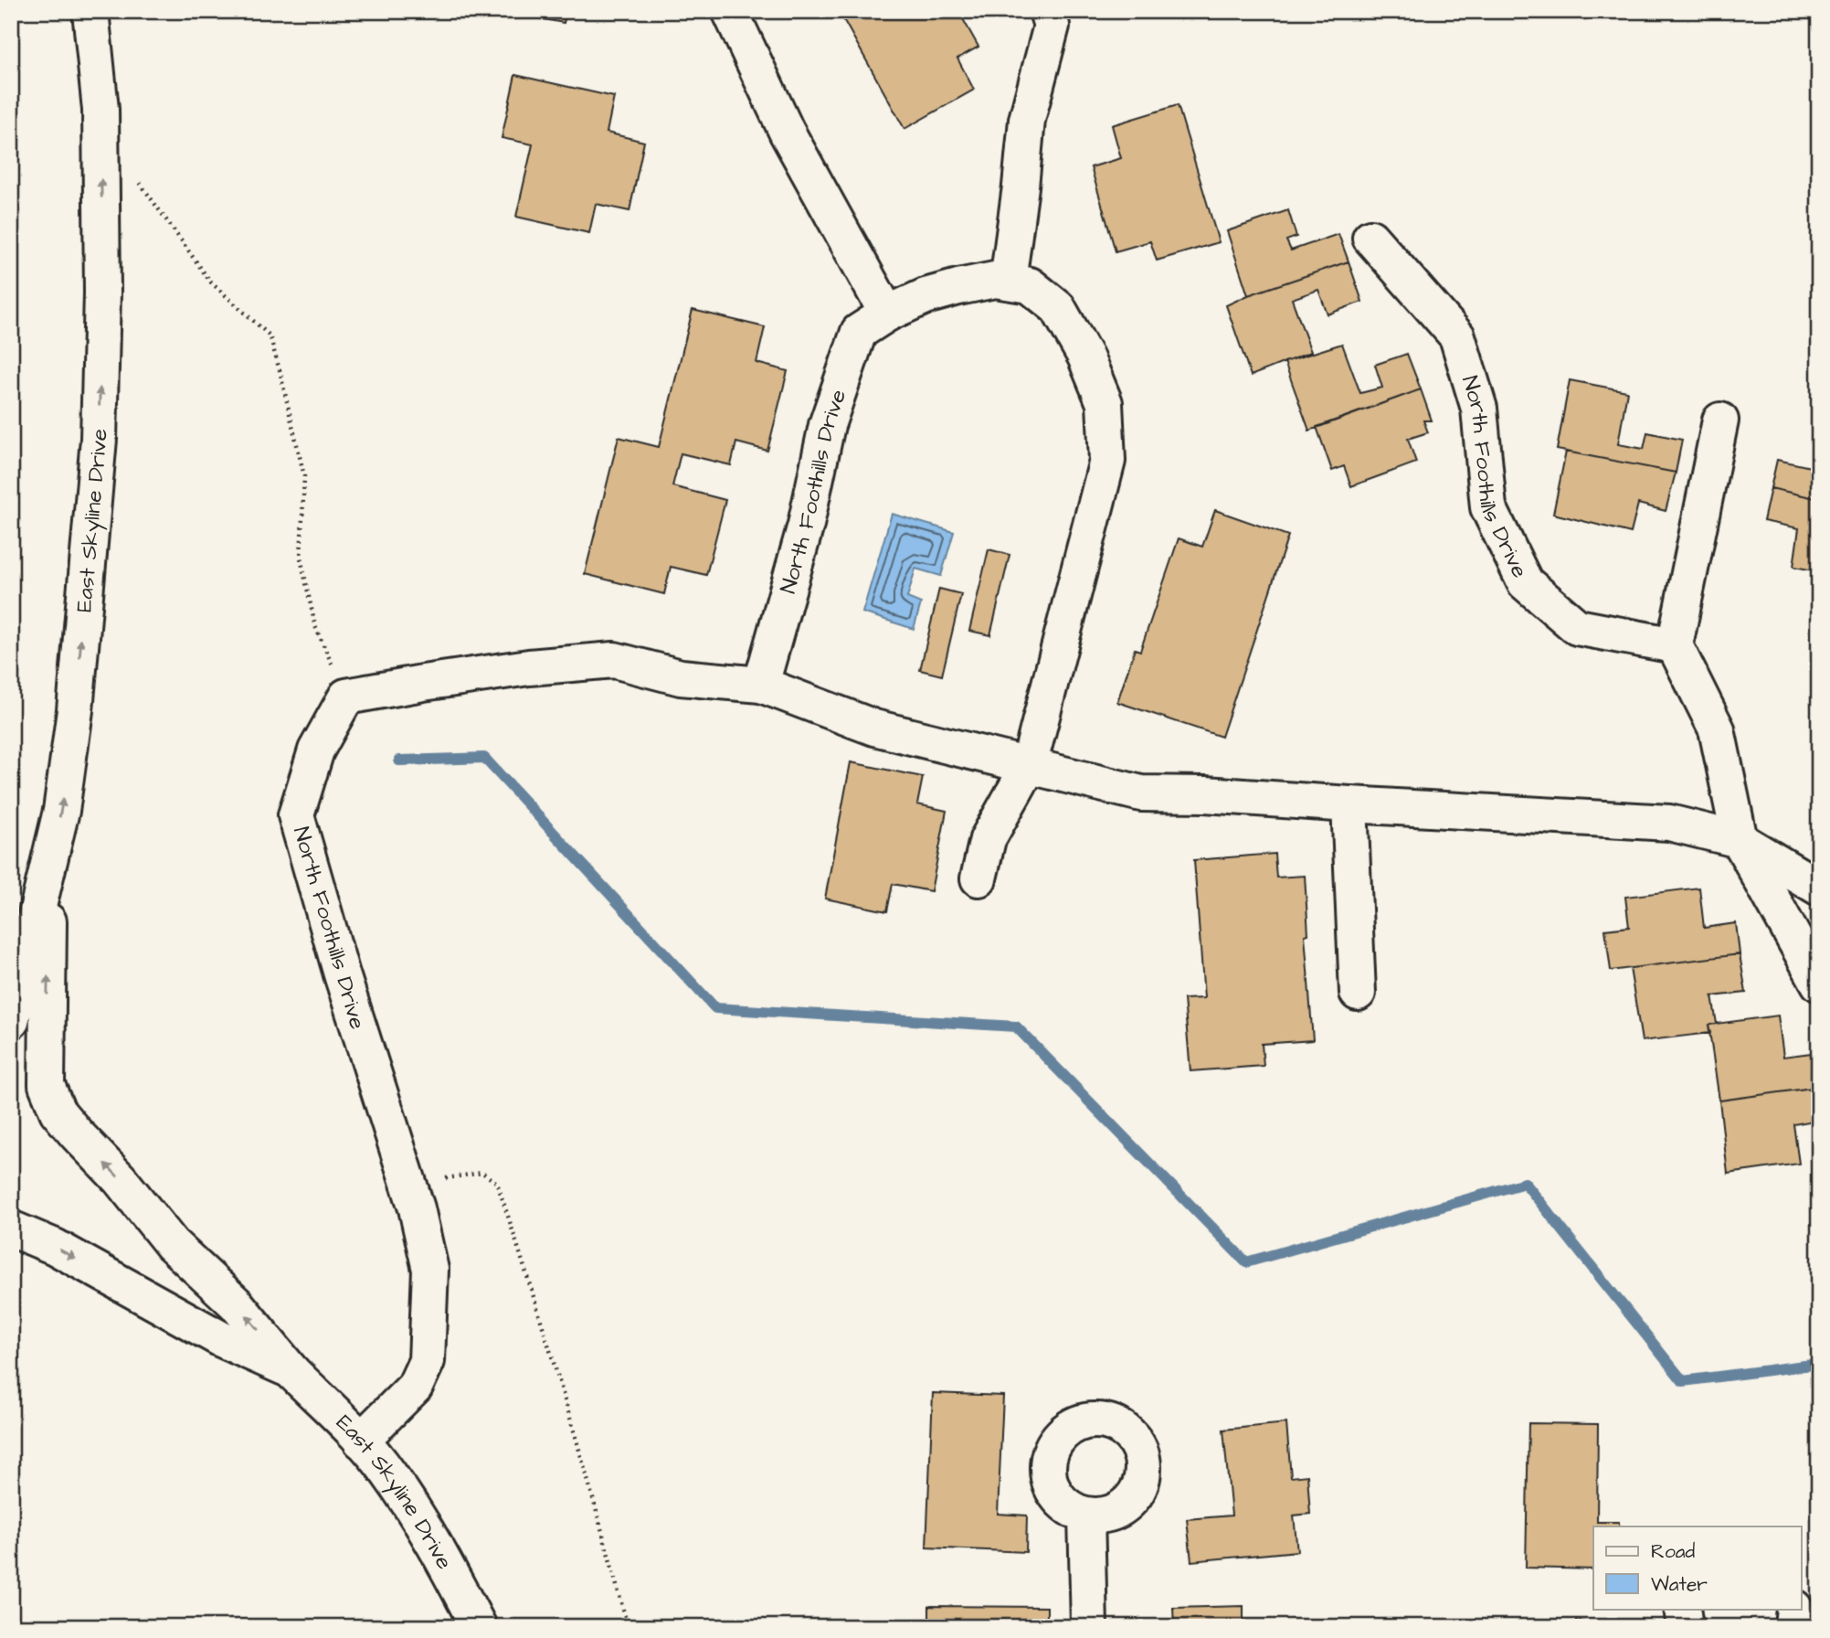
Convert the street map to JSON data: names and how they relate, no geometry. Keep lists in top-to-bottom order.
{
  "streets": {
    "street": ["North Foothills Drive", "East Skyline Drive"]
  },
  "crossings": [
    ["North Foothills Drive", "East Skyline Drive"]
  ],
  "one_way": ["East Skyline Drive"],
  "legend": ["Road", "Water"]
}
